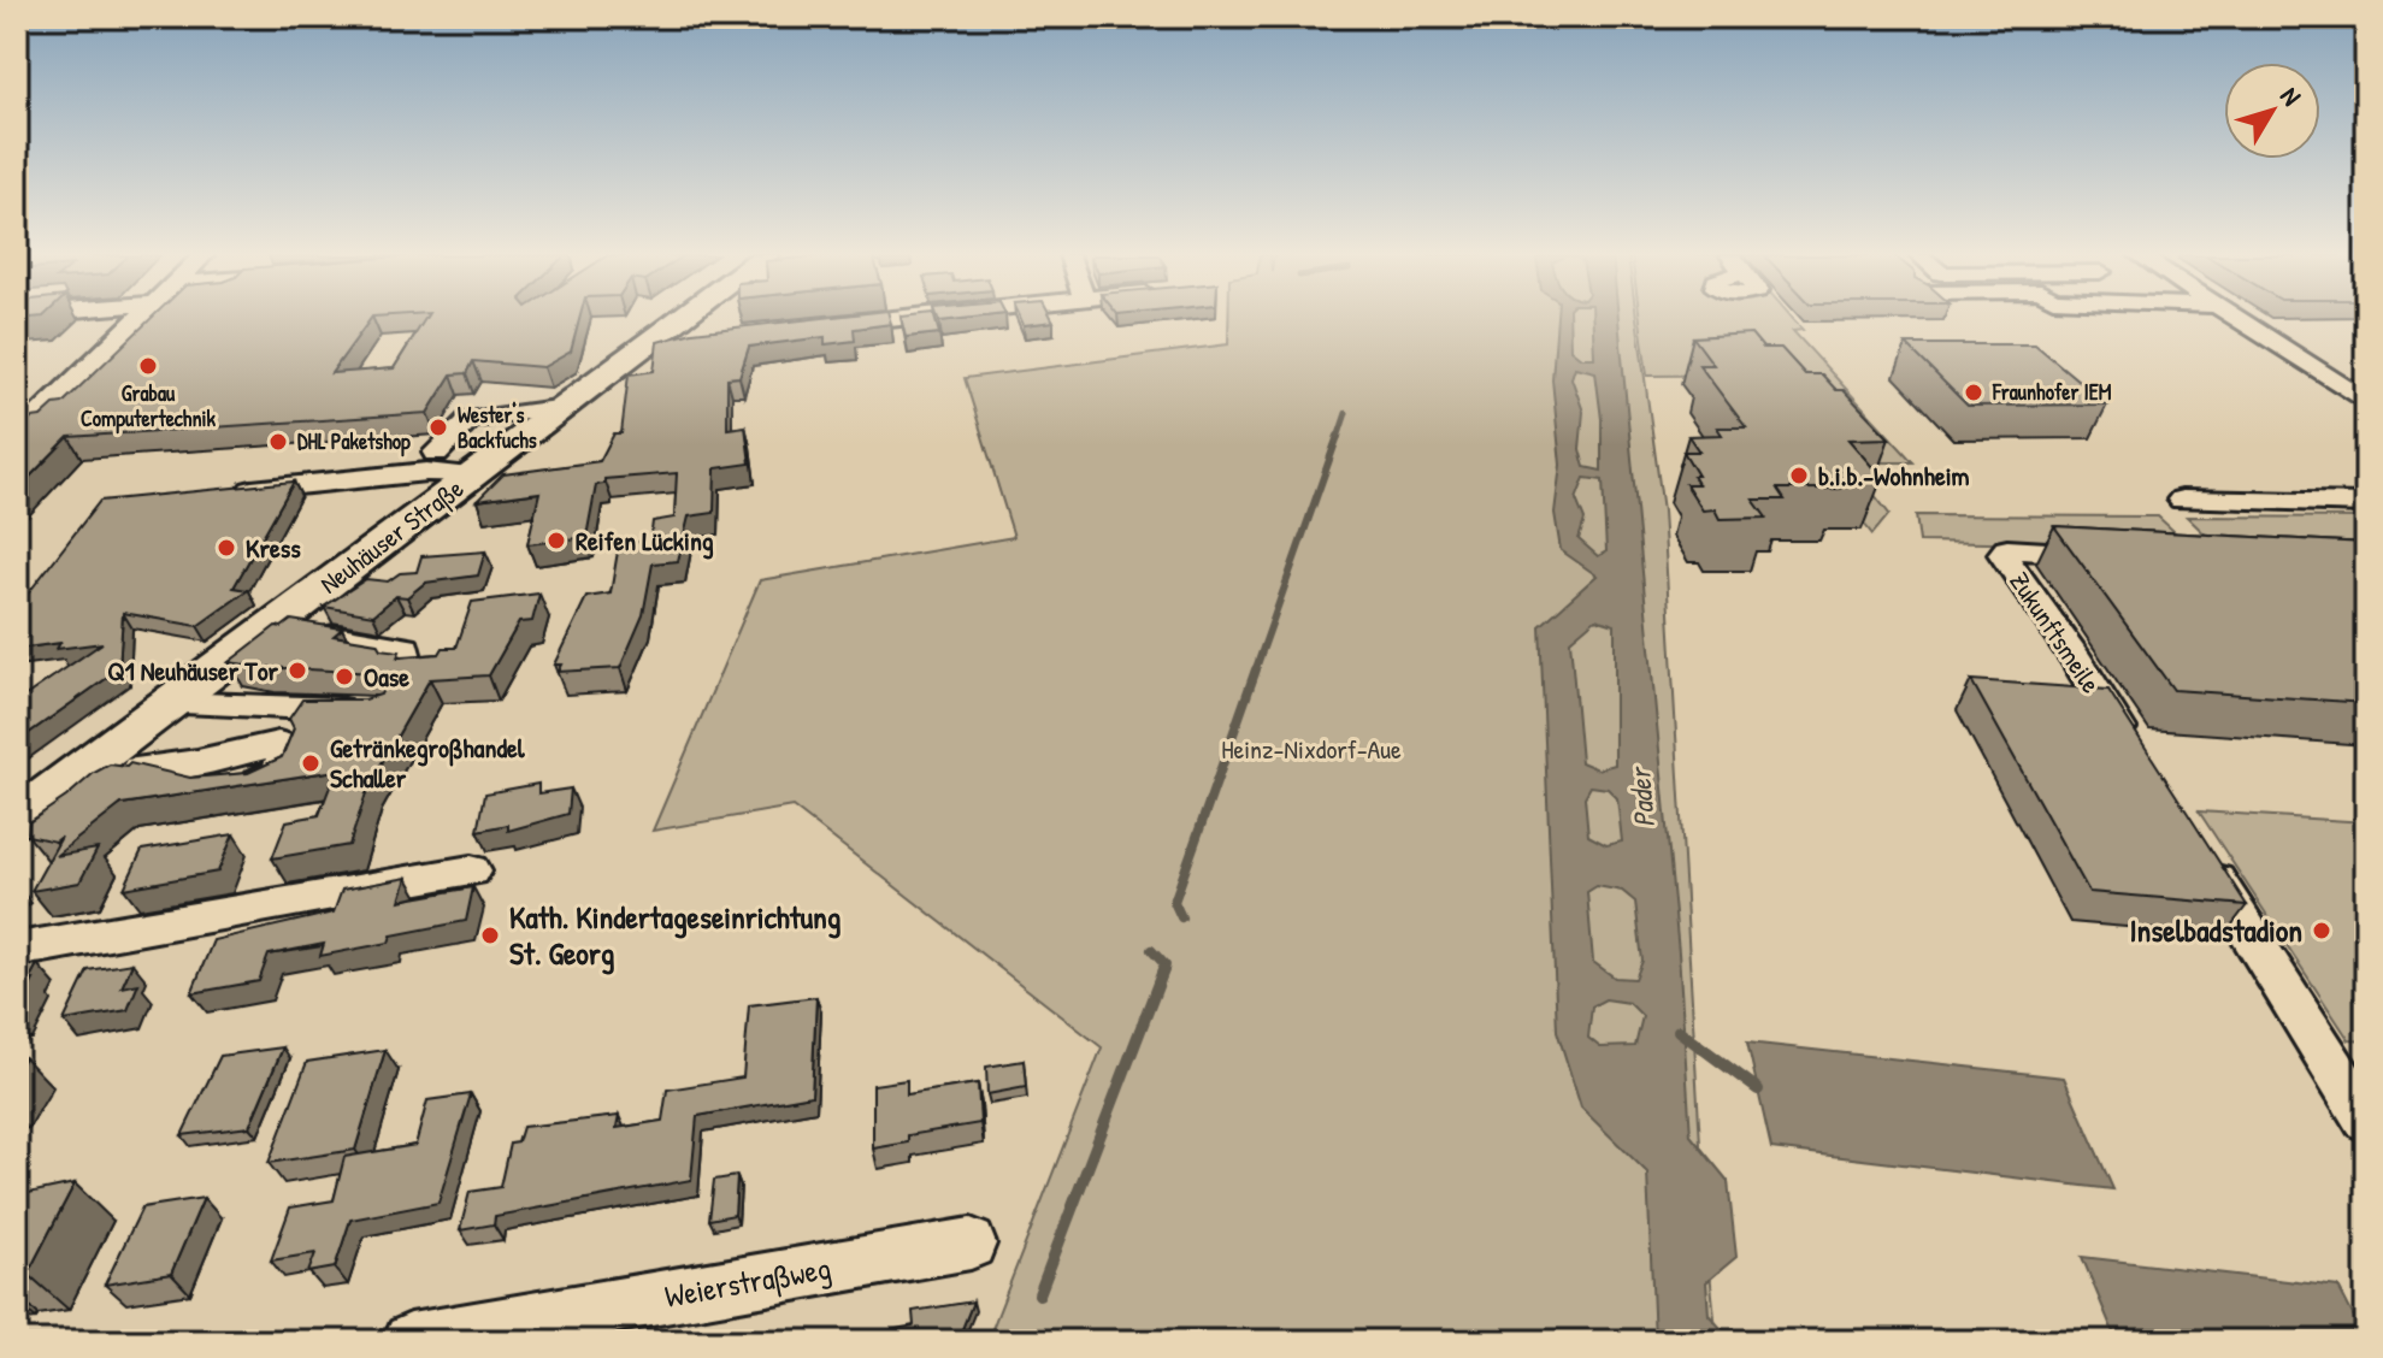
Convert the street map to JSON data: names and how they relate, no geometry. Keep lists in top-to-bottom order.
{
  "streets": {
    "main road": ["Neuhäuser Straße"],
    "street": ["Zukunftsmeile", "Weierstraßweg"]
  },
  "water": ["Pader"],
  "parks": ["Heinz-Nixdorf-Aue"],
  "places": [
    "Grabau Computertechnik",
    "Fraunhofer IEM",
    "Wester's Backfuchs",
    "DHL Paketshop",
    "b.i.b.-Wohnheim",
    "Reifen Lücking",
    "Kress",
    "Q1 Neuhäuser Tor",
    "Oase",
    "Getränkegroßhandel Schaller",
    "Inselbadstadion",
    "Kath. Kindertageseinrichtung St. Georg"
  ],
  "north": "top right"
}
